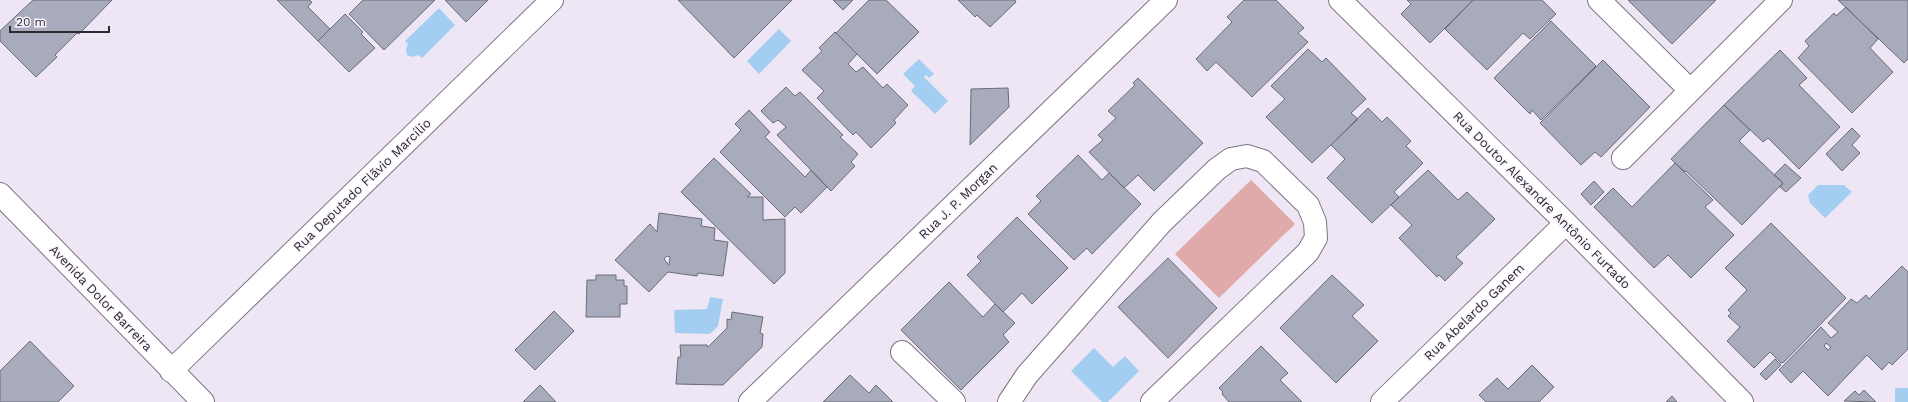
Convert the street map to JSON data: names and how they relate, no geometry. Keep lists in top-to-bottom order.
{
  "streets": {
    "street": [
      "Rua Deputado Flãvio Marcílio",
      "Rua Doutor Alexandre Antônio Furtado",
      "Rua J. P. Morgan",
      "Avenida Dolor Barreira",
      "Rua Abelardo Ganem"
    ]
  },
  "crossings": [
    ["Rua Deputado Flãvio Marcílio", "Avenida Dolor Barreira"],
    ["Rua Doutor Alexandre Antônio Furtado", "Rua Abelardo Ganem"]
  ],
  "scale_bar": "20 m"
}
